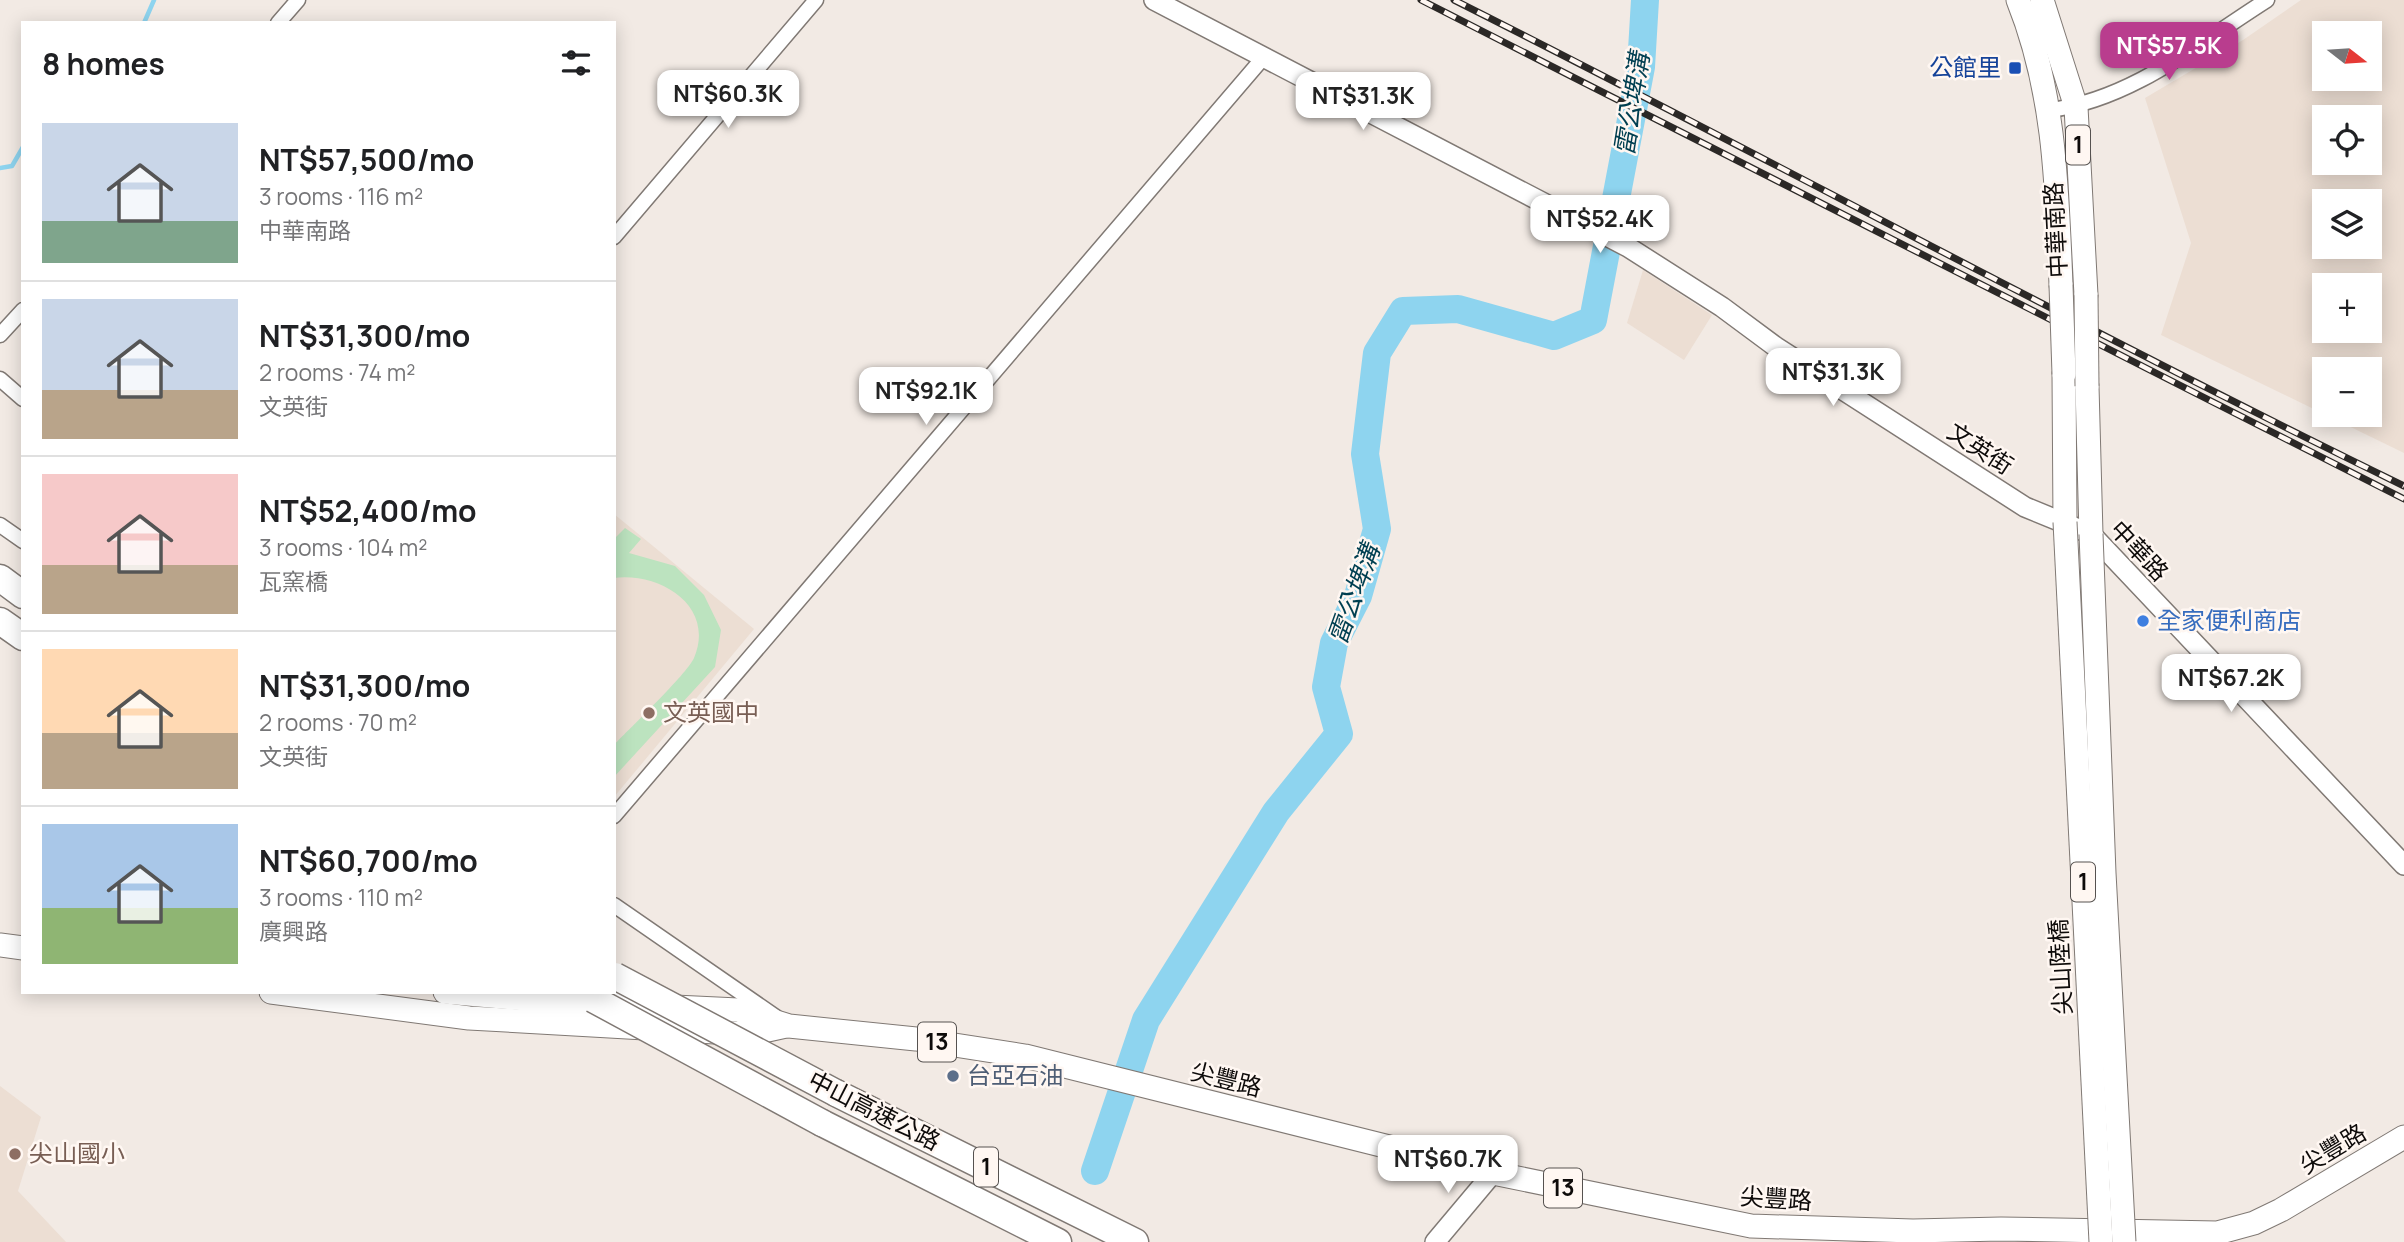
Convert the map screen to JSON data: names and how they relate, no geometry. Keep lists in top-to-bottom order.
{
  "streets": {
    "highway": ["1", "中山高速公路"],
    "main road": [
      "中華南路",
      "尖山陸橋",
      "13",
      "尖豐路"
    ],
    "street": ["文英街", "中華路"]
  },
  "crossings": [
    ["中華南路", "文英街"],
    ["中華南路", "中華路"],
    ["中華南路", "尖山陸橋"],
    ["文英街", "中華路"],
    ["文英街", "尖山陸橋"],
    ["中華路", "尖山陸橋"],
    ["13", "尖豐路"]
  ],
  "water": ["雷公埤溝"],
  "places": {
    "transit": ["公館里"],
    "other": [
      "全家便利商店",
      "文英國中",
      "台亞石油",
      "尖山國小"
    ]
  },
  "north": "right",
  "page": {
    "map_buttons": ["+", "−"],
    "heading": "8 homes",
    "price": [
      "NT$57.5K",
      "NT$60.3K",
      "NT$31.3K",
      "NT$52.4K",
      "NT$31.3K",
      "NT$92.1K",
      "NT$67.2K",
      "NT$60.7K"
    ],
    "list": [
      {
        "name": "NT$57,500/mo",
        "note": "3 rooms · 116 m² · 中華南路"
      },
      {
        "name": "NT$31,300/mo",
        "note": "2 rooms · 74 m² · 文英街"
      },
      {
        "name": "NT$52,400/mo",
        "note": "3 rooms · 104 m² · 瓦窯橋"
      },
      {
        "name": "NT$31,300/mo",
        "note": "2 rooms · 70 m² · 文英街"
      },
      {
        "name": "NT$60,700/mo",
        "note": "3 rooms · 110 m² · 廣興路"
      }
    ]
  }
}
